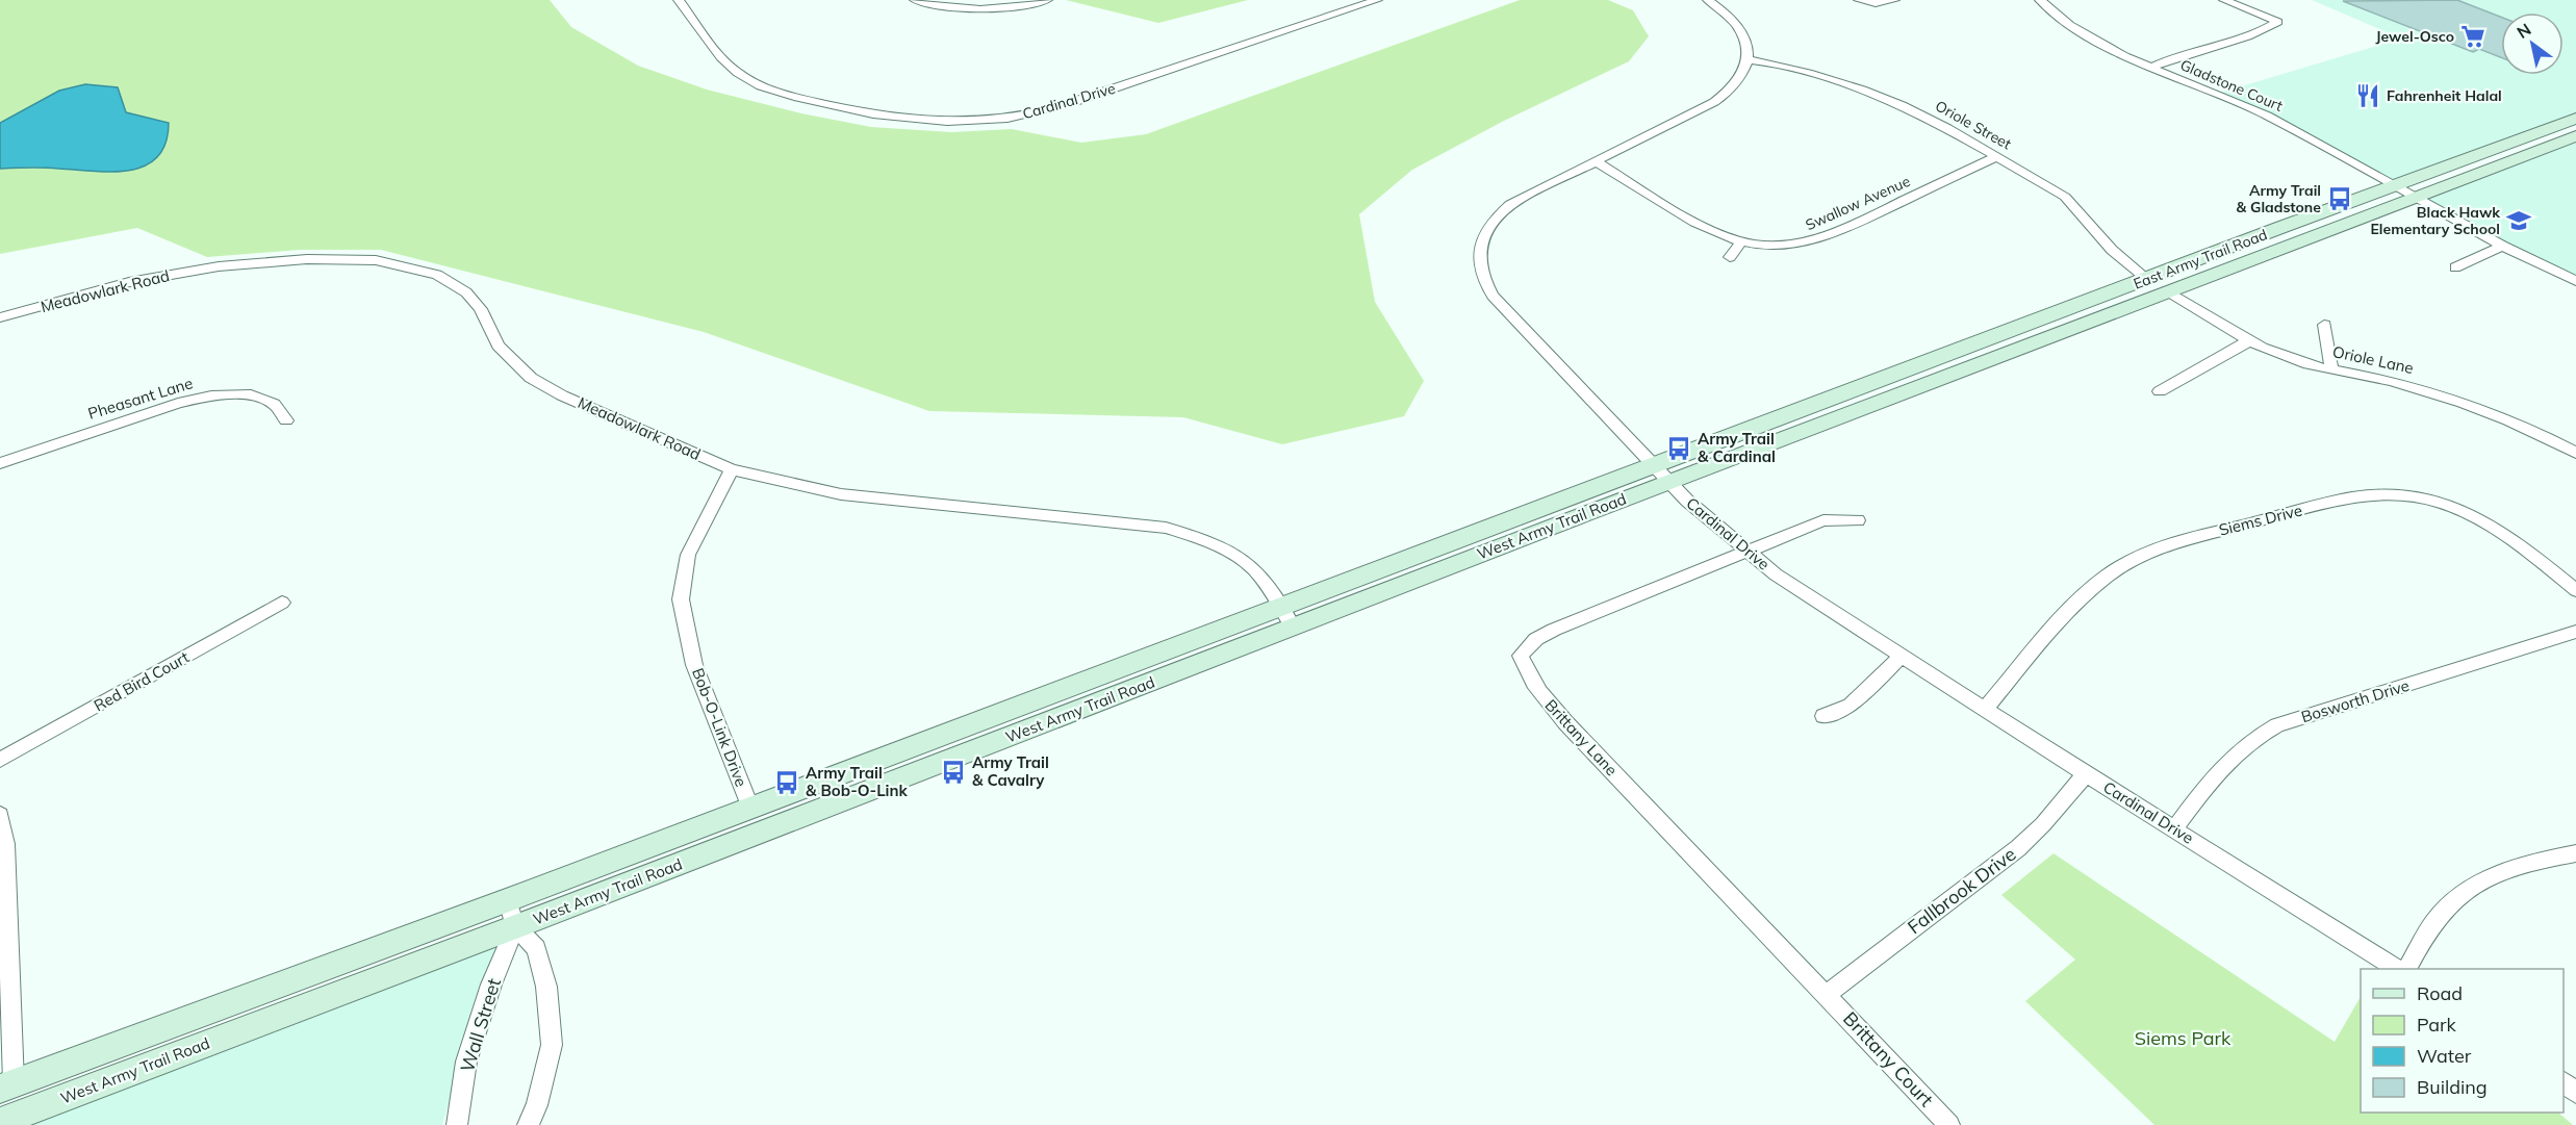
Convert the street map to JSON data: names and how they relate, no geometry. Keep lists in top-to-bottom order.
{
  "streets": {
    "main road": ["East Army Trail Road", "West Army Trail Road"],
    "street": [
      "Gladstone Court",
      "Cardinal Drive",
      "Oriole Street",
      "Swallow Avenue",
      "Meadowlark Road",
      "Oriole Lane",
      "Pheasant Lane",
      "Siems Drive",
      "Red Bird Court",
      "Bosworth Drive",
      "Bob-O-Link Drive",
      "Brittany Lane",
      "Fallbrook Drive",
      "Wall Street",
      "Brittany Court"
    ]
  },
  "crossings": [
    ["Gladstone Court", "East Army Trail Road"],
    ["Cardinal Drive", "Oriole Street"],
    ["Cardinal Drive", "Swallow Avenue"],
    ["Cardinal Drive", "Siems Drive"],
    ["Cardinal Drive", "West Army Trail Road"],
    ["Cardinal Drive", "Bosworth Drive"],
    ["Cardinal Drive", "Brittany Lane"],
    ["Cardinal Drive", "Fallbrook Drive"],
    ["Oriole Street", "Swallow Avenue"],
    ["Oriole Street", "East Army Trail Road"],
    ["East Army Trail Road", "Oriole Lane"],
    ["East Army Trail Road", "West Army Trail Road"],
    ["Meadowlark Road", "West Army Trail Road"],
    ["Meadowlark Road", "Bob-O-Link Drive"],
    ["West Army Trail Road", "Bob-O-Link Drive"],
    ["West Army Trail Road", "Wall Street"],
    ["Brittany Lane", "Fallbrook Drive"],
    ["Brittany Lane", "Brittany Court"],
    ["Fallbrook Drive", "Brittany Court"]
  ],
  "parks": ["Siems Park"],
  "places": {
    "supermarket": ["Jewel-Osco"],
    "restaurant": ["Fahrenheit Halal"],
    "bus stop": [
      "Army Trail & Gladstone",
      "Army Trail & Cardinal",
      "Army Trail & Cavalry",
      "Army Trail & Bob-O-Link"
    ],
    "school or university": ["Black Hawk Elementary School"]
  },
  "legend": [
    "Road",
    "Park",
    "Water",
    "Building"
  ],
  "north": "top left"
}
